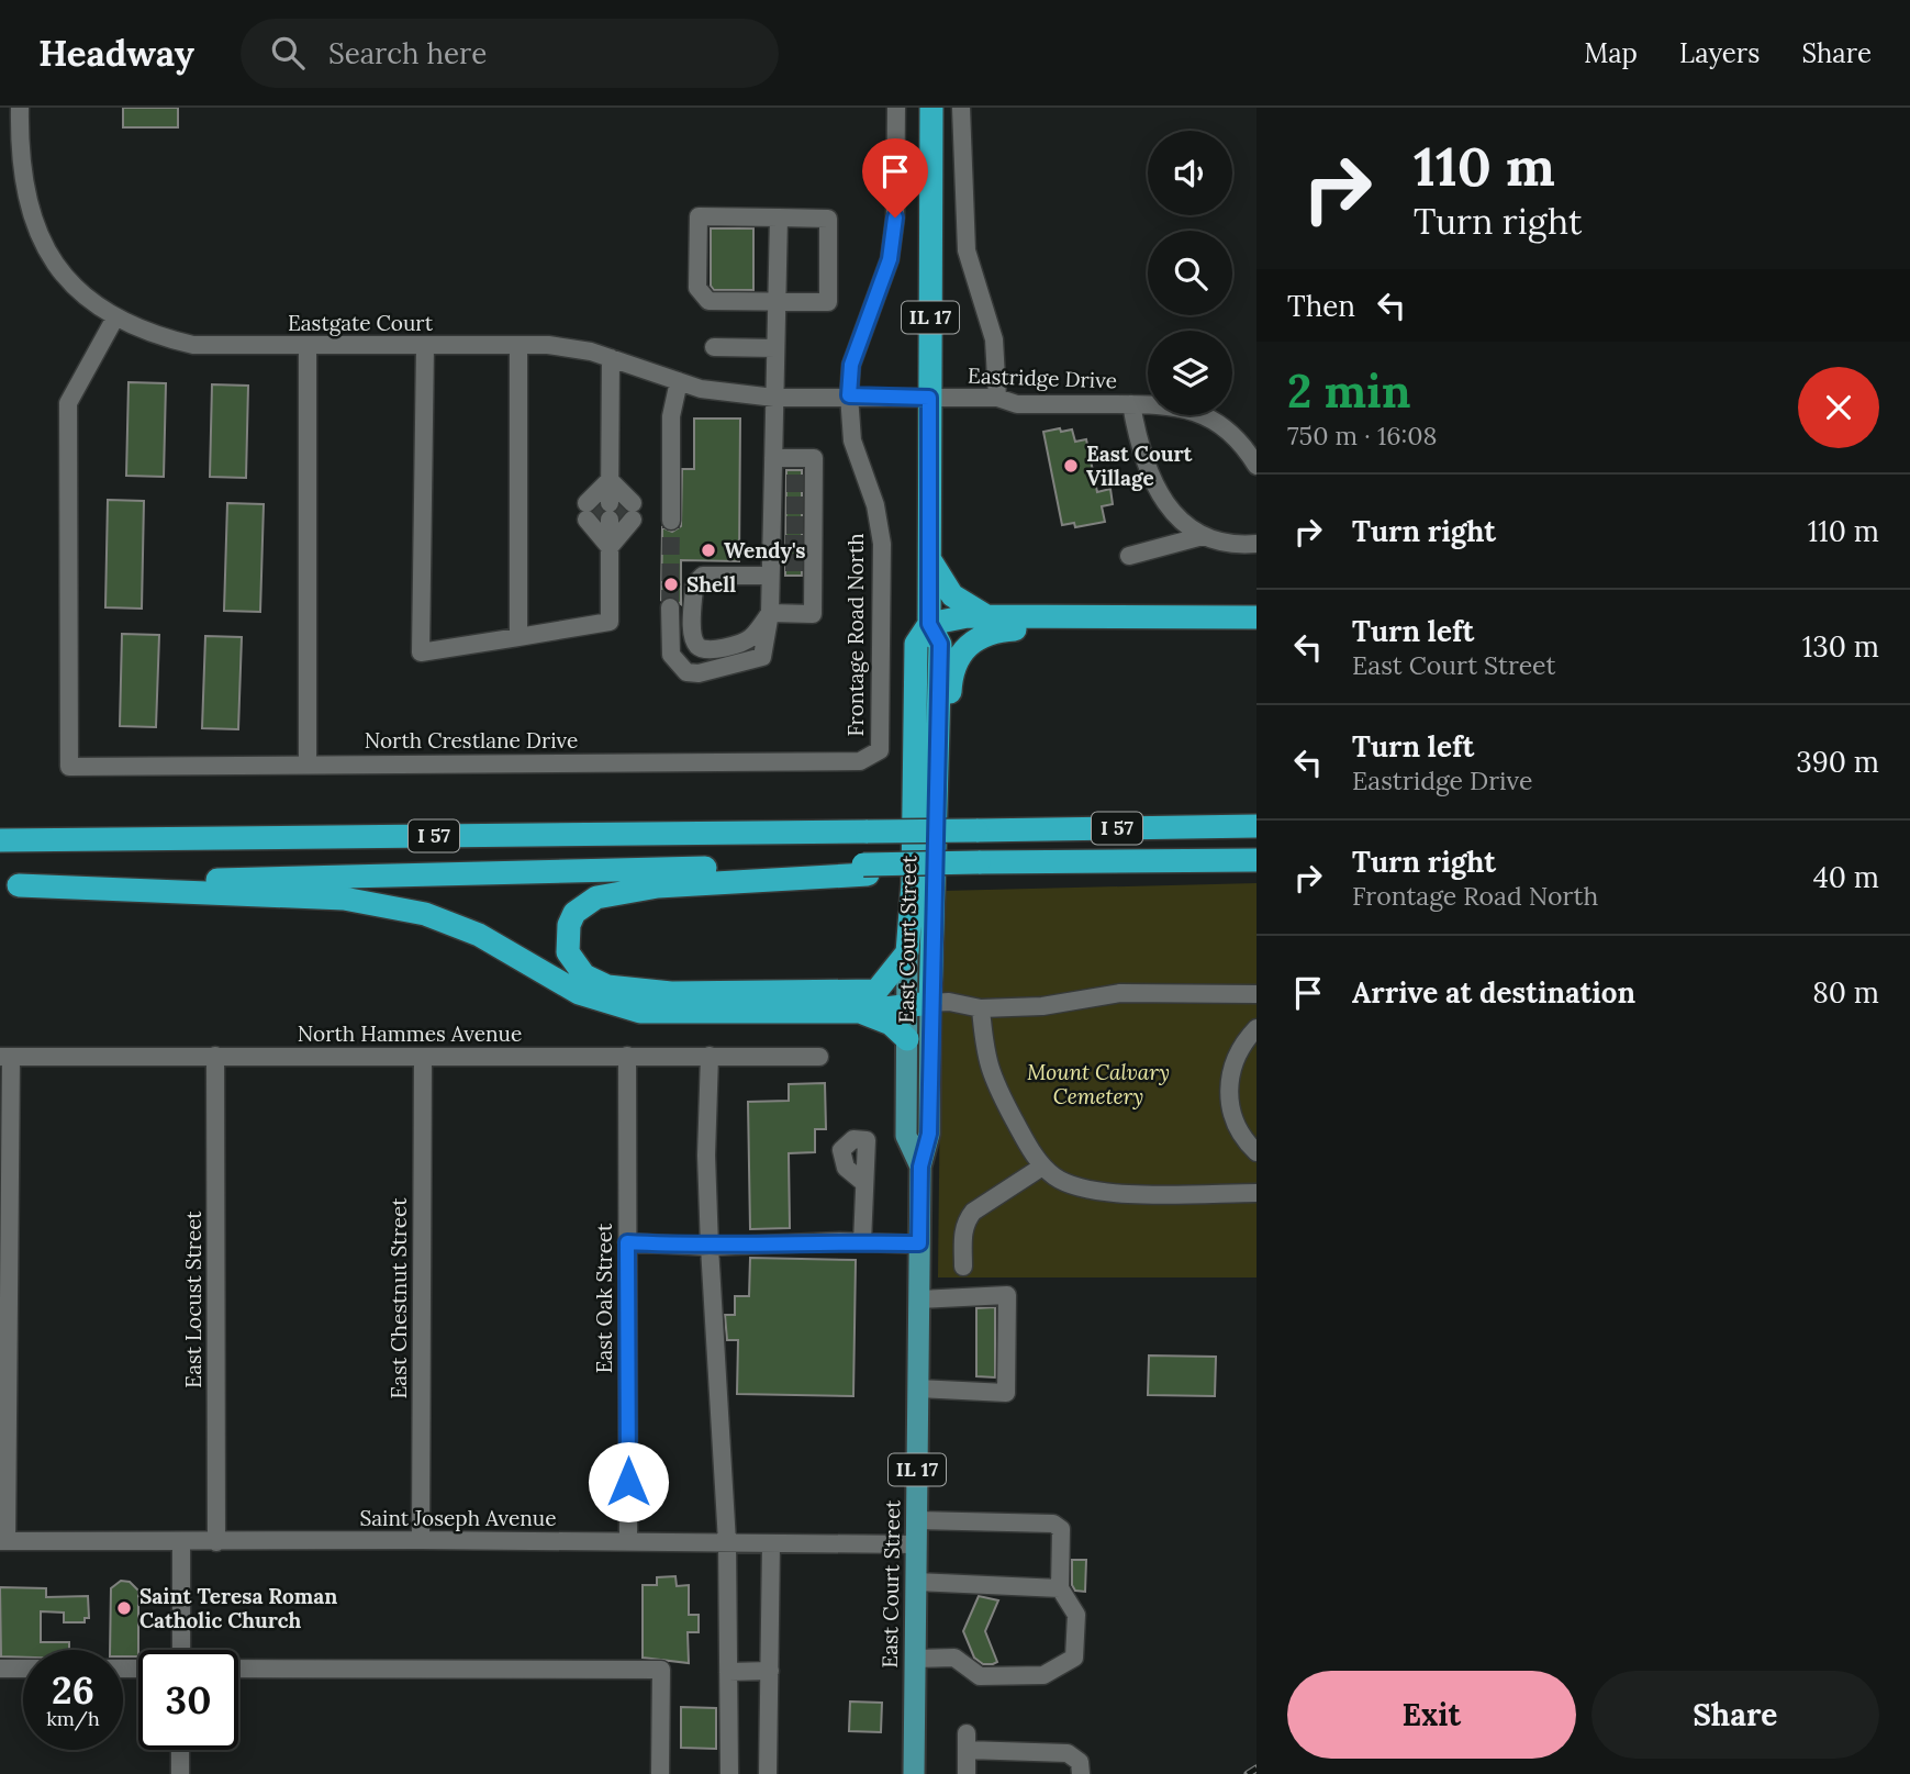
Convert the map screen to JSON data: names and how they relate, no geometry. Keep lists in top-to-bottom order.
{
  "streets": {
    "highway": ["IL 17", "I 57", "East Court Street"],
    "street": [
      "Eastgate Court",
      "Eastridge Drive",
      "Frontage Road North",
      "North Crestlane Drive",
      "North Hammes Avenue",
      "East Chestnut Street",
      "East Oak Street",
      "East Locust Street",
      "Saint Joseph Avenue"
    ]
  },
  "crossings": [
    ["IL 17", "East Court Street"],
    ["Eastgate Court", "Eastridge Drive"],
    ["Eastgate Court", "Frontage Road North"],
    ["Eastgate Court", "North Crestlane Drive"],
    ["Eastridge Drive", "Frontage Road North"],
    ["Eastridge Drive", "East Court Street"],
    ["Frontage Road North", "North Crestlane Drive"],
    ["East Court Street", "Saint Joseph Avenue"],
    ["North Hammes Avenue", "East Chestnut Street"],
    ["North Hammes Avenue", "East Oak Street"],
    ["North Hammes Avenue", "East Locust Street"],
    ["East Chestnut Street", "Saint Joseph Avenue"],
    ["East Oak Street", "Saint Joseph Avenue"],
    ["East Locust Street", "Saint Joseph Avenue"]
  ],
  "parks": ["Mount Calvary Cemetery"],
  "places": [
    "East Court Village",
    "Wendy's",
    "Shell",
    "Saint Teresa Roman Catholic Church"
  ],
  "page": {
    "header": "Headway",
    "search": "Search here",
    "nav": ["Map", "Layers", "Share"],
    "turn": ["110 m", "Turn right"],
    "then": "Then",
    "heading": ["2 min", "750 m · 16:08"],
    "list": [
      {
        "name": "Turn right",
        "value": "110 m"
      },
      {
        "name": "Turn left",
        "note": "East Court Street",
        "value": "130 m"
      },
      {
        "name": "Turn left",
        "note": "Eastridge Drive",
        "value": "390 m"
      },
      {
        "name": "Turn right",
        "note": "Frontage Road North",
        "value": "40 m"
      },
      {
        "name": "Arrive at destination",
        "value": "80 m"
      }
    ],
    "speed": "26 km/h",
    "limit": "30",
    "buttons": ["Exit", "Share"]
  }
}
